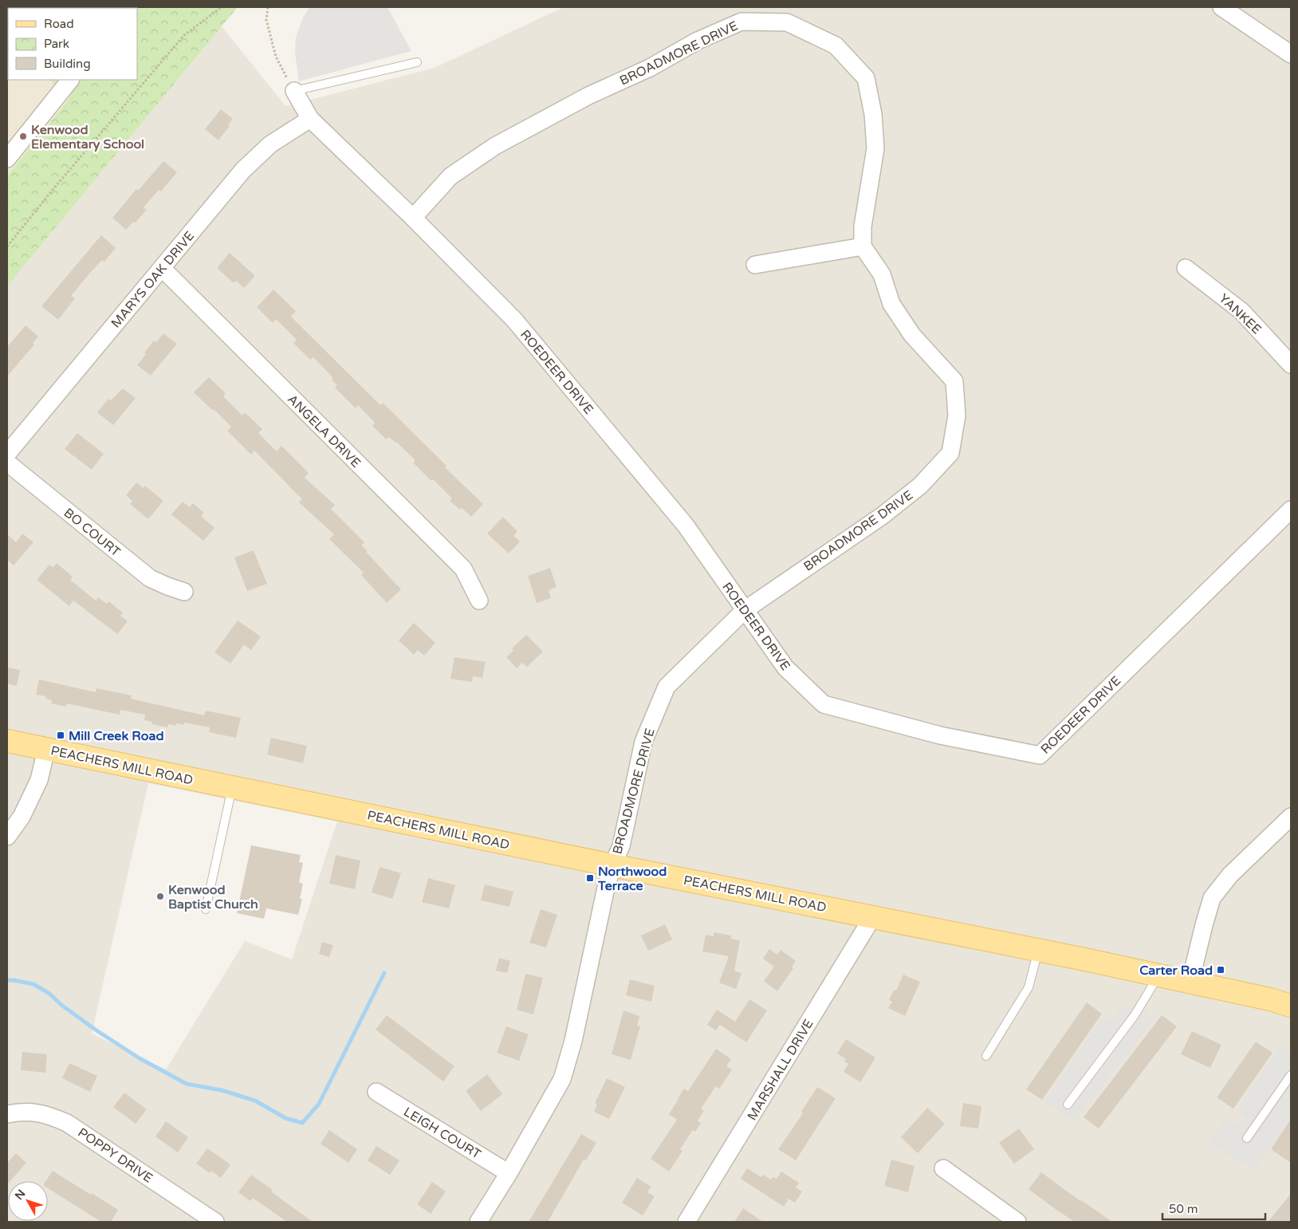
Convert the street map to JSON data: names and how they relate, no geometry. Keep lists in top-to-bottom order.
{
  "streets": {
    "main road": ["PEACHERS MILL ROAD"],
    "street": [
      "BROADMORE DRIVE",
      "MARYS OAK DRIVE",
      "YANKEE",
      "ROEDEER DRIVE",
      "ANGELA DRIVE",
      "BO COURT",
      "MARSHALL DRIVE",
      "LEIGH COURT",
      "POPPY DRIVE"
    ]
  },
  "crossings": [
    ["BROADMORE DRIVE", "ROEDEER DRIVE"],
    ["BROADMORE DRIVE", "PEACHERS MILL ROAD"],
    ["MARYS OAK DRIVE", "ROEDEER DRIVE"],
    ["MARYS OAK DRIVE", "ANGELA DRIVE"],
    ["PEACHERS MILL ROAD", "MARSHALL DRIVE"]
  ],
  "places": {
    "other": ["Kenwood Elementary School", "Kenwood Baptist Church"],
    "transit": ["Mill Creek Road", "Northwood Terrace", "Carter Road"]
  },
  "legend": ["Road", "Park", "Building"],
  "scale_bar": "50 m",
  "north": "top left"
}
